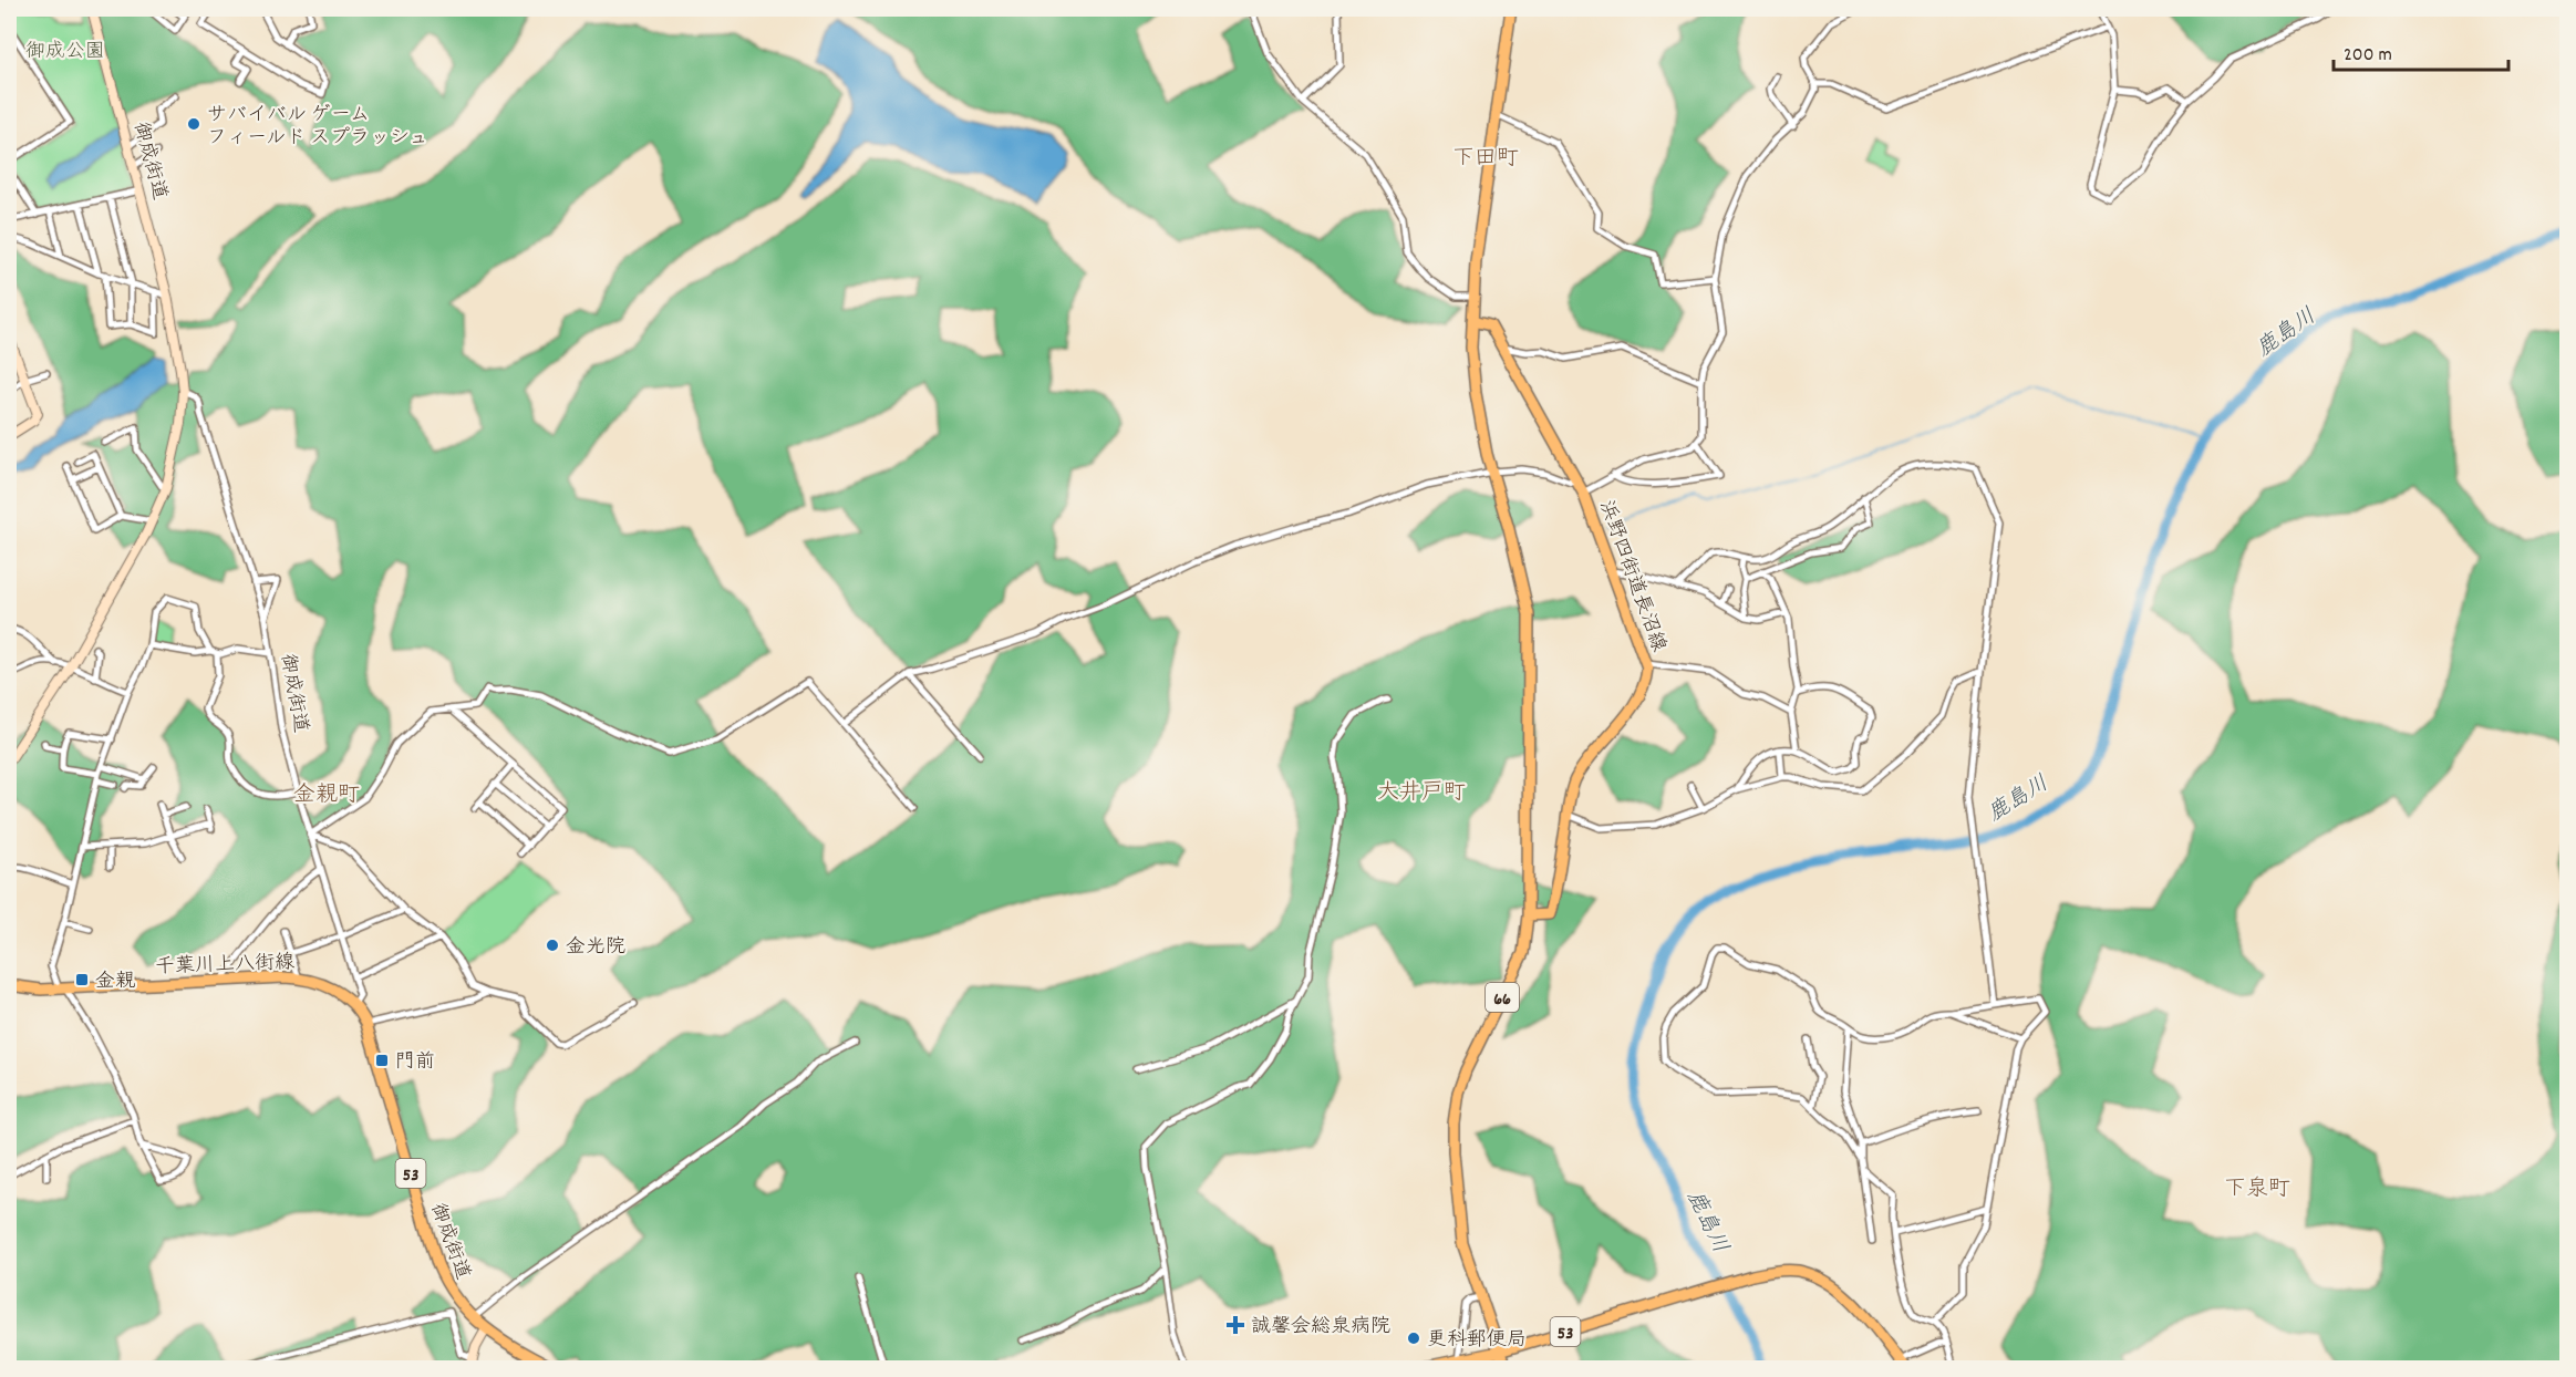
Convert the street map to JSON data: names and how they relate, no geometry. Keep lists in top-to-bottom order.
{
  "streets": {
    "main road": [
      "御成街道",
      "浜野四街道長沼線",
      "千葉川上八街線",
      "66",
      "53"
    ]
  },
  "crossings": [
    ["御成街道", "千葉川上八街線"],
    ["御成街道", "53"],
    ["浜野四街道長沼線", "66"],
    ["66", "53"]
  ],
  "districts": [
    "下田町",
    "大井戸町",
    "金親町",
    "下泉町"
  ],
  "water": ["鹿島川"],
  "parks": ["御成公園"],
  "places": {
    "other": ["サバイバル ゲーム フィールド スプラッシュ", "金光院", "更科郵便局"],
    "transit": ["金親", "門前"],
    "health": ["誠馨会総泉病院"]
  },
  "scale_bar": "200 m"
}
